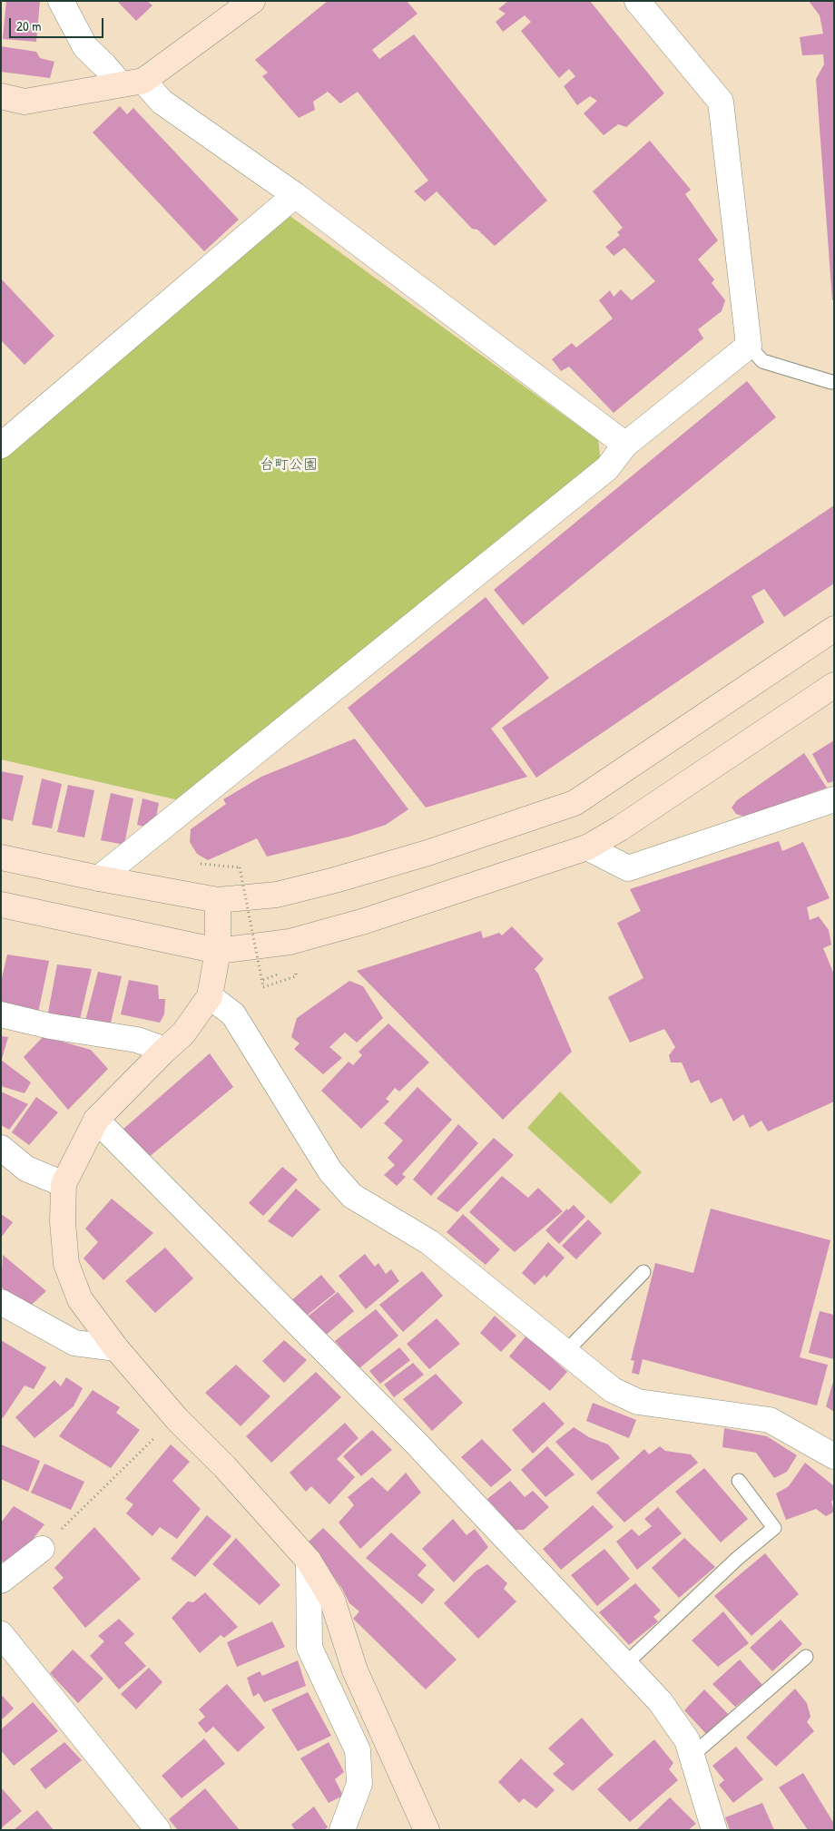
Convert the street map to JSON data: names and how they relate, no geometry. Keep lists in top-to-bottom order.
{
  "parks": ["台町公園"],
  "scale_bar": "20 m"
}
